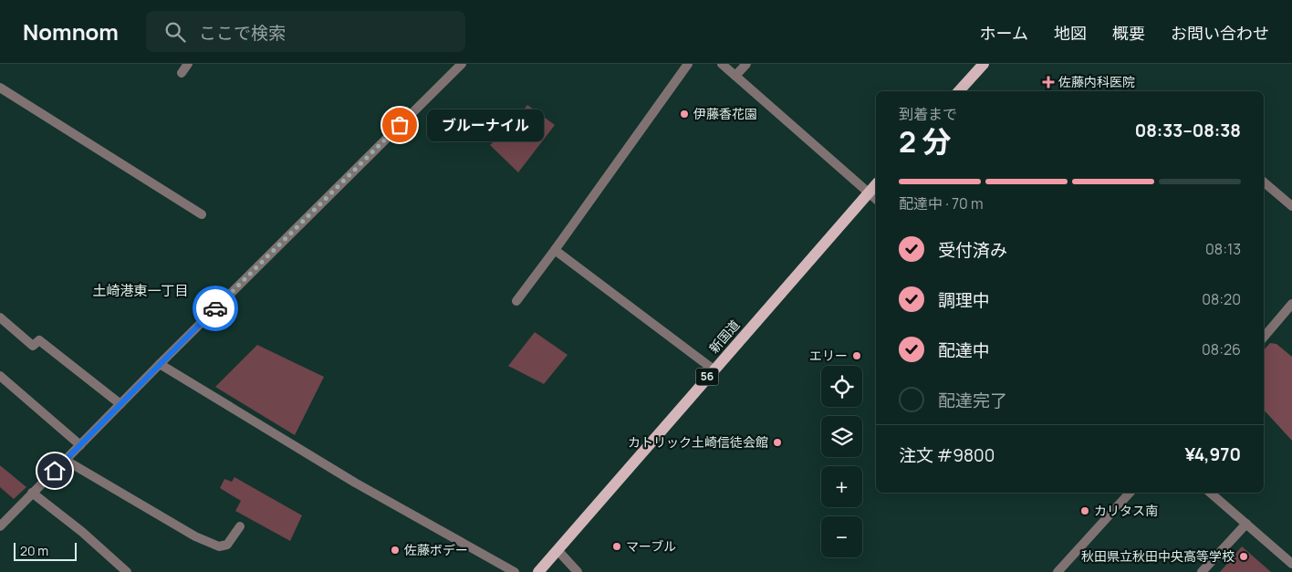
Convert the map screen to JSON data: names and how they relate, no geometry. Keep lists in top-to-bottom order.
{
  "streets": {
    "main road": ["新国道", "56"]
  },
  "districts": ["土崎港東一丁目"],
  "places": {
    "health": ["佐藤内科医院"],
    "other": [
      "伊藤香花園",
      "ブルーナイル",
      "エリー",
      "カトリック土崎信徒会館",
      "カリタス南",
      "マーブル",
      "佐藤ボデー",
      "秋田県立秋田中央高等学校"
    ]
  },
  "scale_bar": "20 m",
  "page": {
    "header": "Nomnom",
    "search": "ここで検索",
    "nav": [
      "ホーム",
      "地図",
      "概要",
      "お問い合わせ"
    ],
    "heading": ["2 分", "到着まで", "08:33–08:38"],
    "panel": ["注文 #9800", "¥4,970"],
    "bubble": "ブルーナイル",
    "bar": "配達中 · 70 m",
    "list": [
      ["受付済み", "08:13"],
      ["調理中", "08:20"],
      ["配達中", "08:26"],
      "配達完了"
    ],
    "map_buttons": ["+", "−"],
    "scale": "20 m"
  }
}
